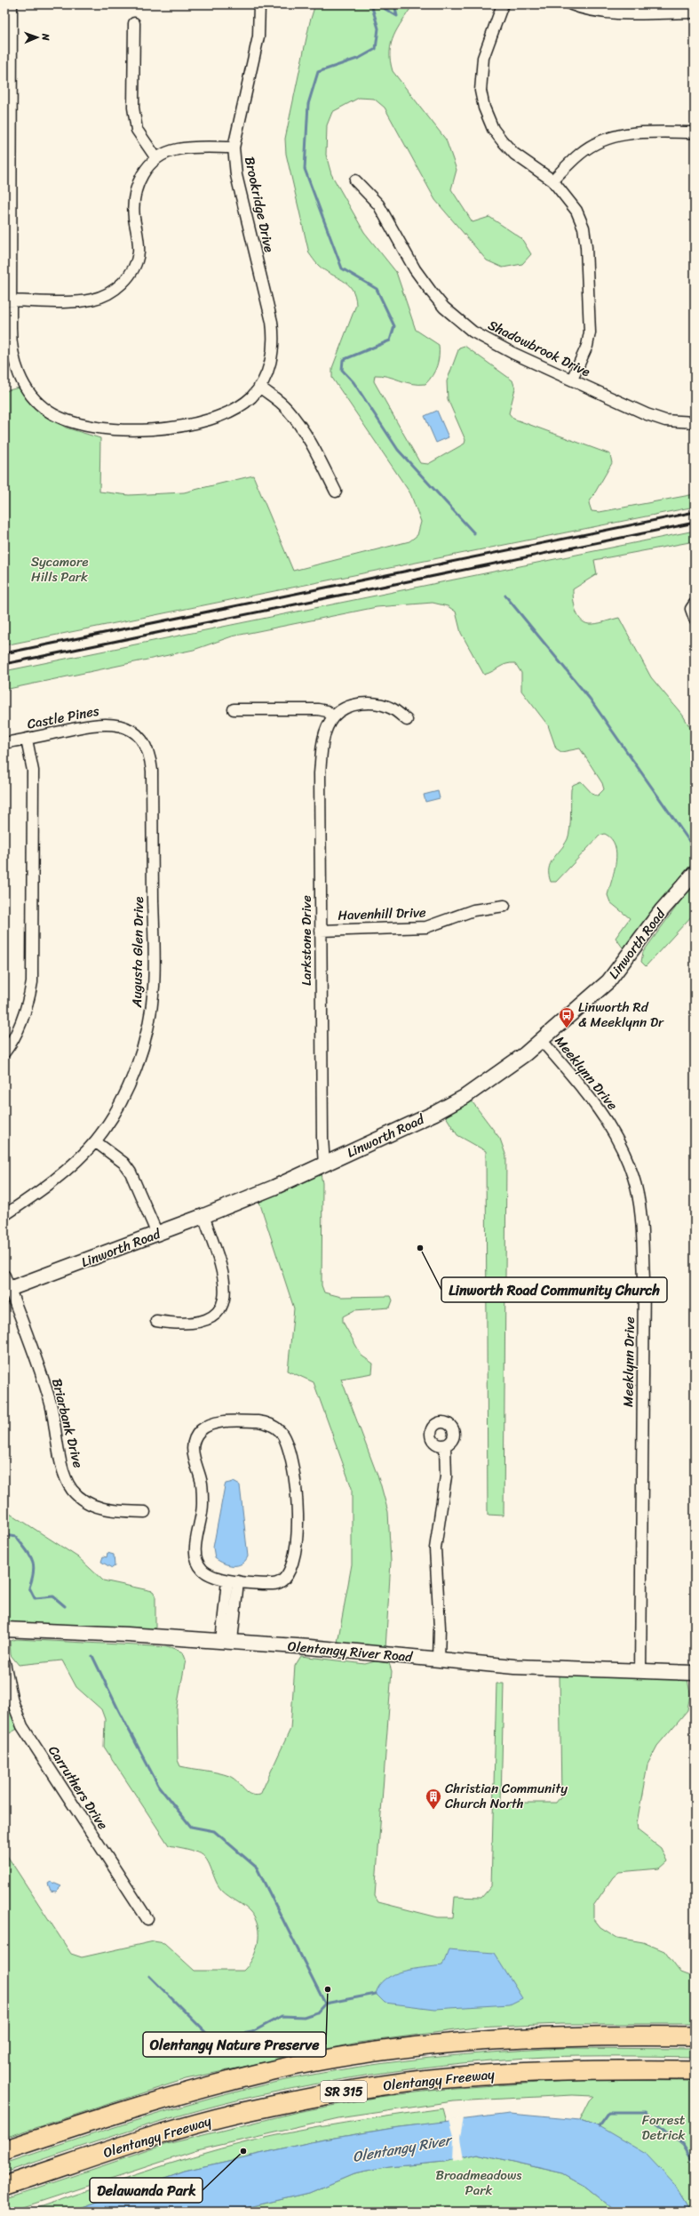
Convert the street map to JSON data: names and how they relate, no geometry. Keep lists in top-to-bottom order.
{
  "streets": {
    "highway": ["Olentangy Freeway", "SR 315"],
    "main road": ["Linworth Road", "Olentangy River Road"],
    "street": [
      "Brookridge Drive",
      "Shadowbrook Drive",
      "Castle Pines",
      "Havenhill Drive",
      "Larkstone Drive",
      "Augusta Glen Drive",
      "Meeklynn Drive",
      "Briarbank Drive",
      "Carruthers Drive"
    ]
  },
  "crossings": [
    ["Castle Pines", "Augusta Glen Drive"],
    ["Havenhill Drive", "Larkstone Drive"],
    ["Larkstone Drive", "Linworth Road"],
    ["Linworth Road", "Meeklynn Drive"],
    ["Linworth Road", "Briarbank Drive"],
    ["Meeklynn Drive", "Olentangy River Road"]
  ],
  "water": ["Olentangy River"],
  "parks": ["Sycamore Hills Park", "Forrest Detrick", "Broadmeadows Park"],
  "places": {
    "bus stop": ["Linworth Rd & Meeklynn Dr"],
    "other": ["Linworth Road Community Church", "Olentangy Nature Preserve", "Delawanda Park"],
    "building": ["Christian Community Church North"]
  },
  "north": "right"
}
